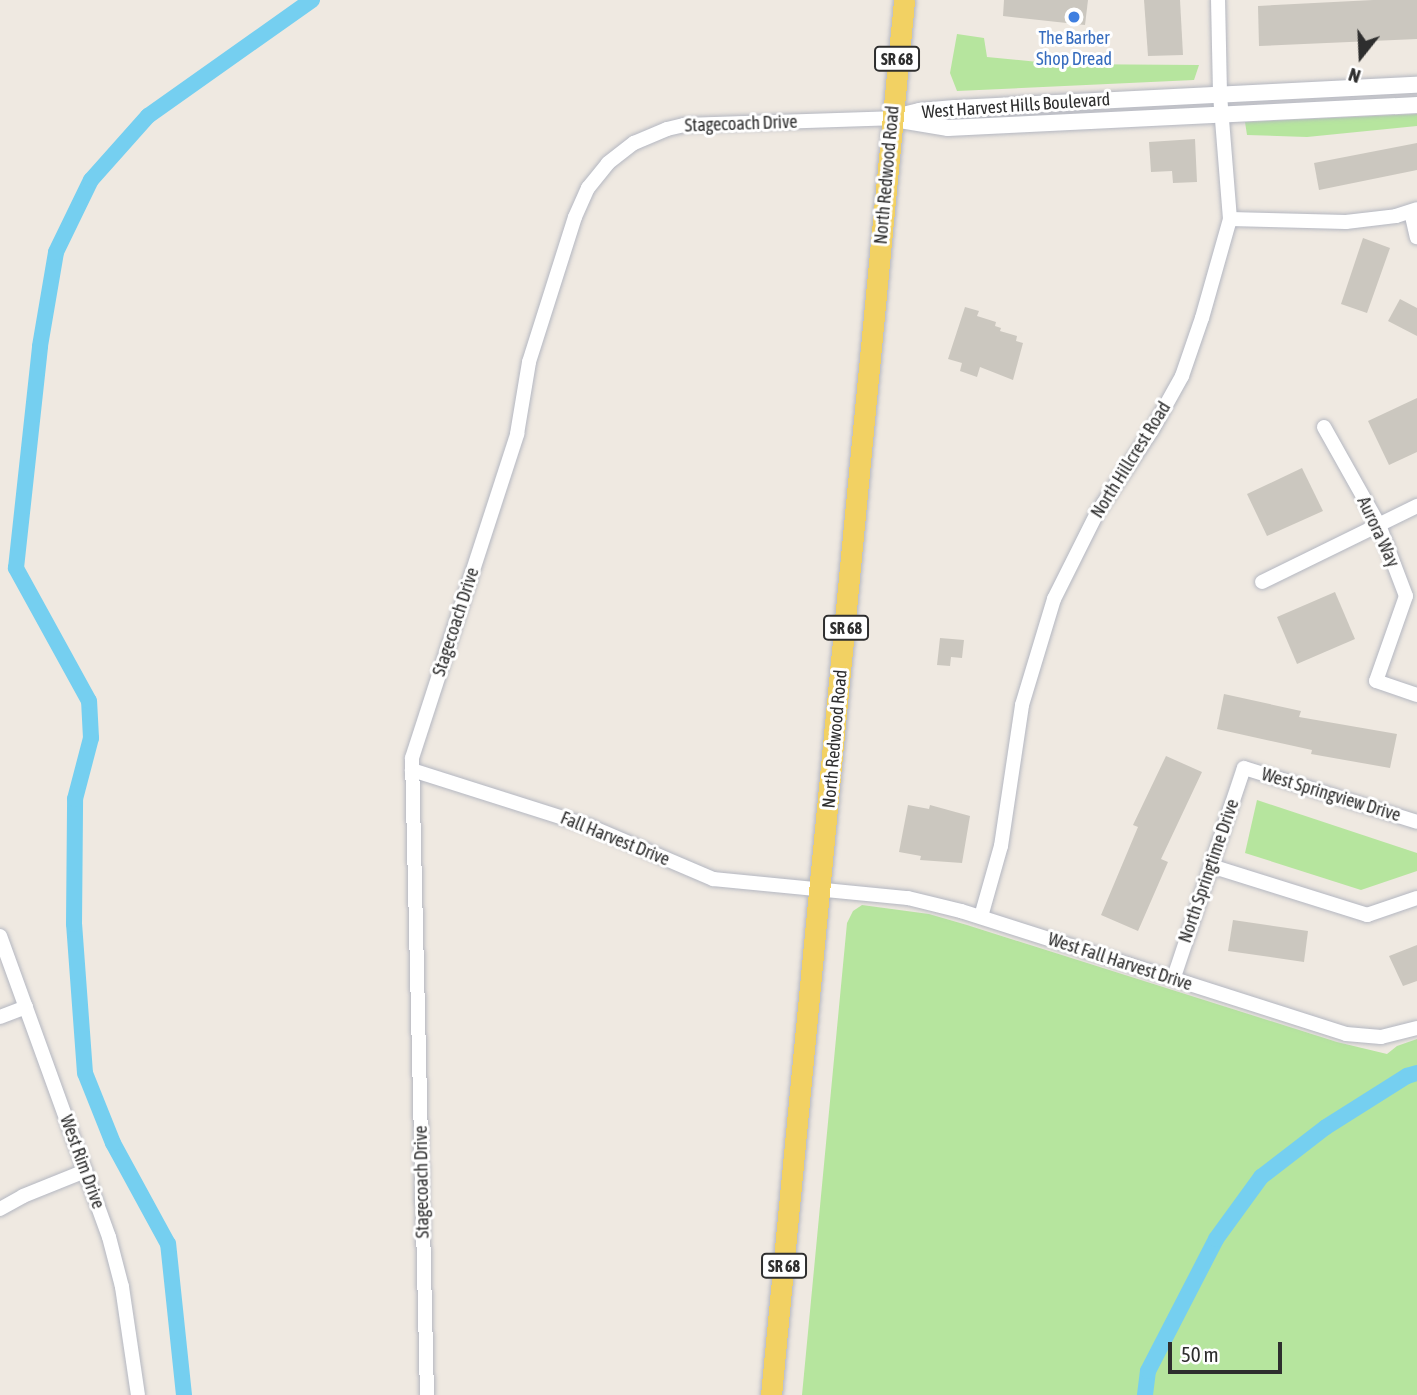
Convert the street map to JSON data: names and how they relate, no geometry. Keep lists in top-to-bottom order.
{
  "streets": {
    "main road": ["SR 68", "North Redwood Road"],
    "street": [
      "West Harvest Hills Boulevard",
      "Stagecoach Drive",
      "North Hillcrest Road",
      "Aurora Way",
      "West Springview Drive",
      "Fall Harvest Drive",
      "North Springtime Drive",
      "West Fall Harvest Drive",
      "West Rim Drive"
    ]
  },
  "crossings": [
    ["West Harvest Hills Boulevard", "Stagecoach Drive"],
    ["West Harvest Hills Boulevard", "North Redwood Road"],
    ["West Harvest Hills Boulevard", "North Hillcrest Road"],
    ["Stagecoach Drive", "North Redwood Road"],
    ["Stagecoach Drive", "Fall Harvest Drive"],
    ["North Redwood Road", "Fall Harvest Drive"],
    ["North Redwood Road", "West Fall Harvest Drive"],
    ["West Springview Drive", "North Springtime Drive"],
    ["Fall Harvest Drive", "West Fall Harvest Drive"]
  ],
  "places": ["The Barber Shop Dread"],
  "scale_bar": "50 m",
  "north": "bottom"
}
